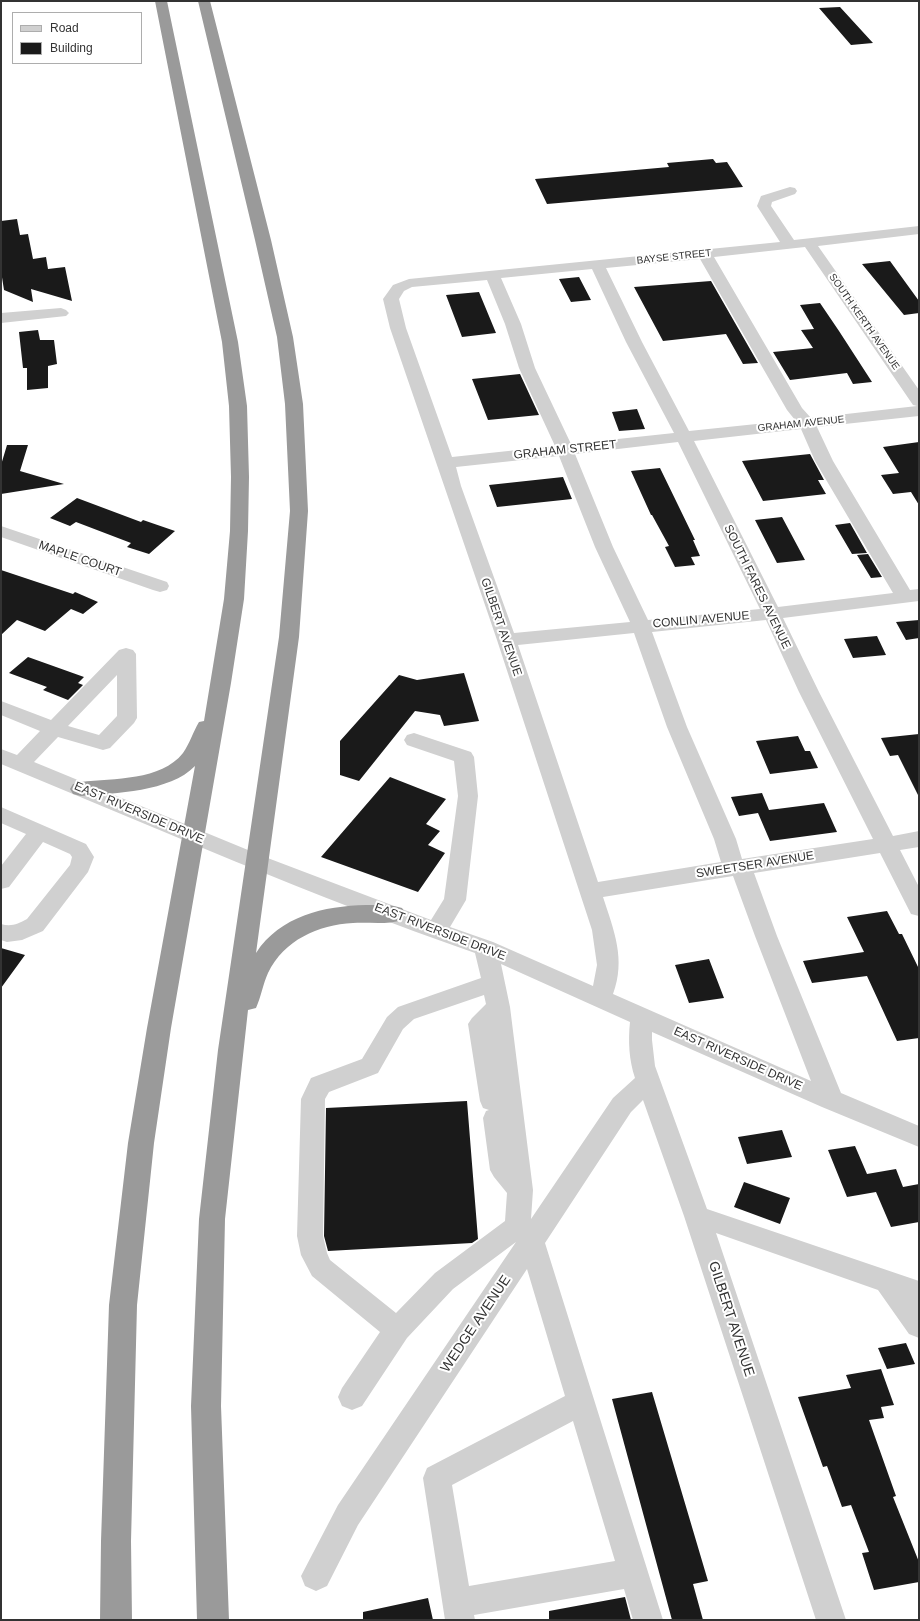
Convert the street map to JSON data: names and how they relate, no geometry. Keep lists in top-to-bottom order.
{
  "streets": {
    "street": [
      "BAYSE STREET",
      "SOUTH KERTH AVENUE",
      "GRAHAM AVENUE",
      "GRAHAM STREET",
      "MAPLE COURT",
      "SOUTH FARES AVENUE",
      "CONLIN AVENUE",
      "GILBERT AVENUE",
      "EAST RIVERSIDE DRIVE",
      "SWEETSER AVENUE",
      "WEDGE AVENUE"
    ]
  },
  "crossings": [
    ["BAYSE STREET", "SOUTH KERTH AVENUE"],
    ["BAYSE STREET", "SOUTH FARES AVENUE"],
    ["BAYSE STREET", "GILBERT AVENUE"],
    ["GRAHAM AVENUE", "GRAHAM STREET"],
    ["GRAHAM AVENUE", "SOUTH FARES AVENUE"],
    ["GRAHAM STREET", "SOUTH FARES AVENUE"],
    ["GRAHAM STREET", "GILBERT AVENUE"],
    ["SOUTH FARES AVENUE", "CONLIN AVENUE"],
    ["SOUTH FARES AVENUE", "SWEETSER AVENUE"],
    ["CONLIN AVENUE", "GILBERT AVENUE"],
    ["GILBERT AVENUE", "EAST RIVERSIDE DRIVE"],
    ["GILBERT AVENUE", "SWEETSER AVENUE"],
    ["GILBERT AVENUE", "WEDGE AVENUE"]
  ],
  "legend": ["Road", "Building"]
}
